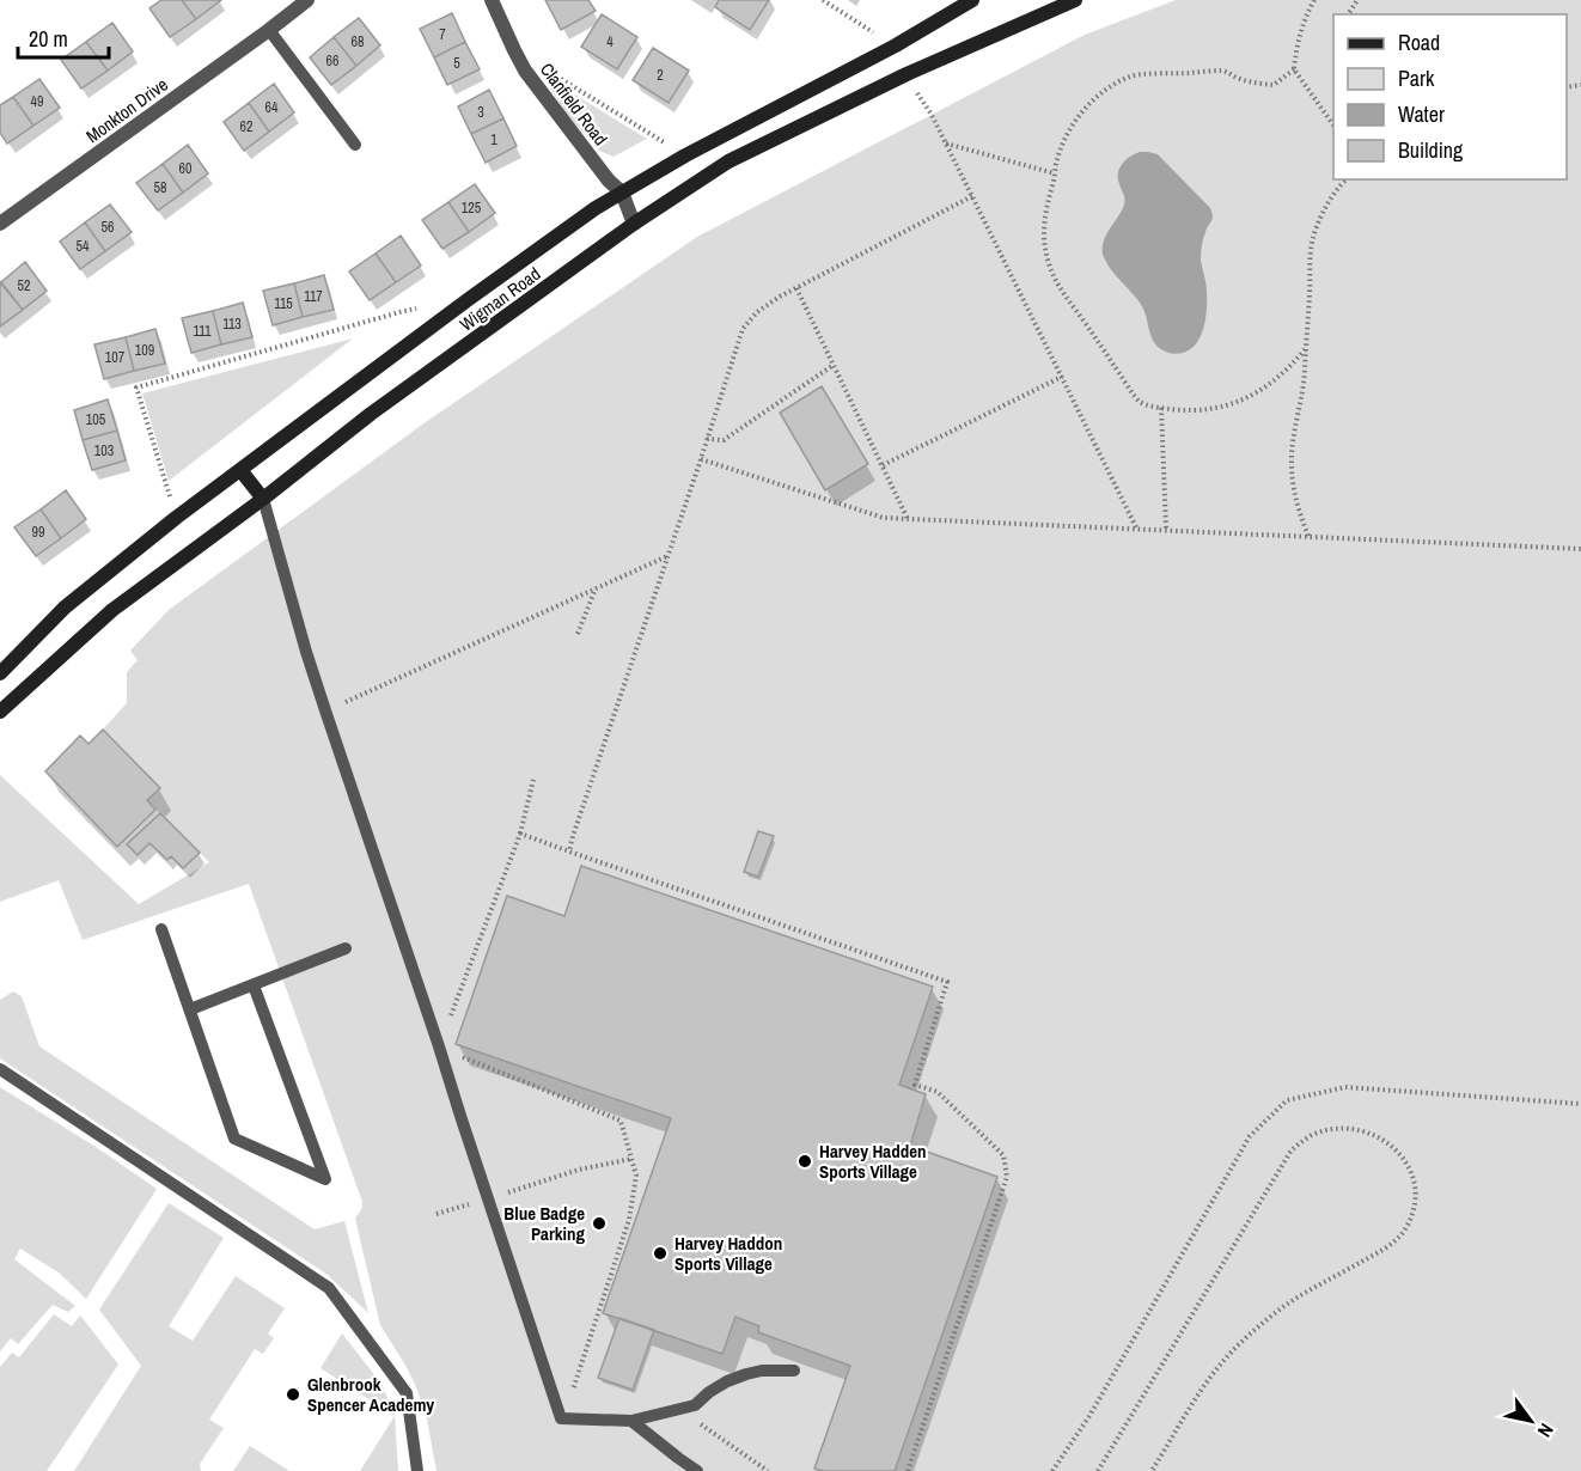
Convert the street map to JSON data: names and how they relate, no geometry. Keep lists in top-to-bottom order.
{
  "streets": {
    "street": ["Clanfield Road", "Monkton Drive", "Wigman Road"]
  },
  "crossings": [
    ["Clanfield Road", "Wigman Road"]
  ],
  "places": [
    "Harvey Hadden Sports Village",
    "Blue Badge Parking",
    "Harvey Haddon Sports Village",
    "Glenbrook Spencer Academy"
  ],
  "house_numbers": [
    "7",
    "68",
    "4",
    "66",
    "5",
    "2",
    "49",
    "64",
    "3",
    "62",
    "1",
    "60",
    "58",
    "125",
    "56",
    "54",
    "52",
    "117",
    "115",
    "113",
    "111",
    "109",
    "107",
    "105",
    "103",
    "99"
  ],
  "legend": [
    "Road",
    "Park",
    "Water",
    "Building"
  ],
  "scale_bar": "20 m",
  "north": "bottom right"
}
